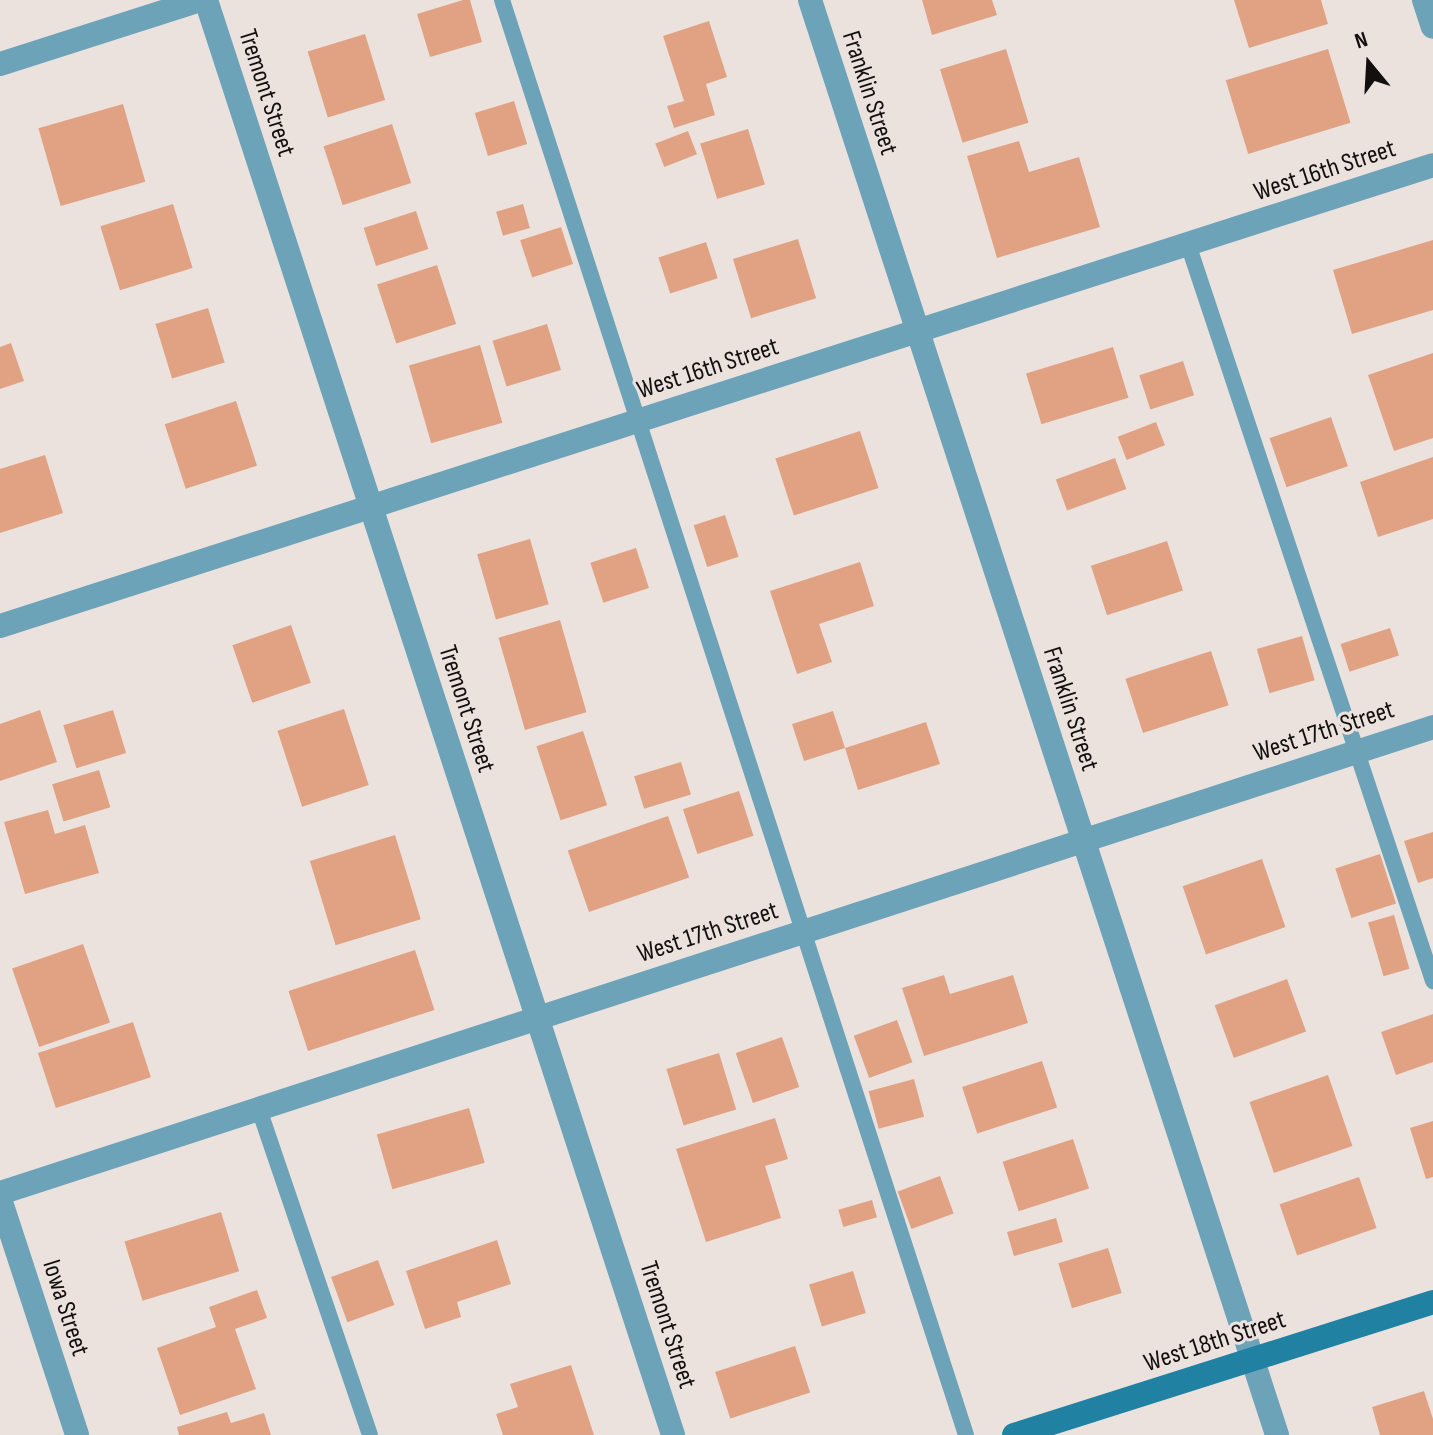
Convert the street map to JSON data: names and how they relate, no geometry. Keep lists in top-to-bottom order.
{
  "streets": {
    "main road": ["West 18th Street"],
    "street": [
      "Tremont Street",
      "Franklin Street",
      "West 16th Street",
      "West 17th Street",
      "Iowa Street"
    ]
  },
  "crossings": [
    ["Tremont Street", "West 16th Street"],
    ["Tremont Street", "West 17th Street"],
    ["Franklin Street", "West 16th Street"],
    ["Franklin Street", "West 17th Street"],
    ["Franklin Street", "West 18th Street"]
  ],
  "north": "top"
}
